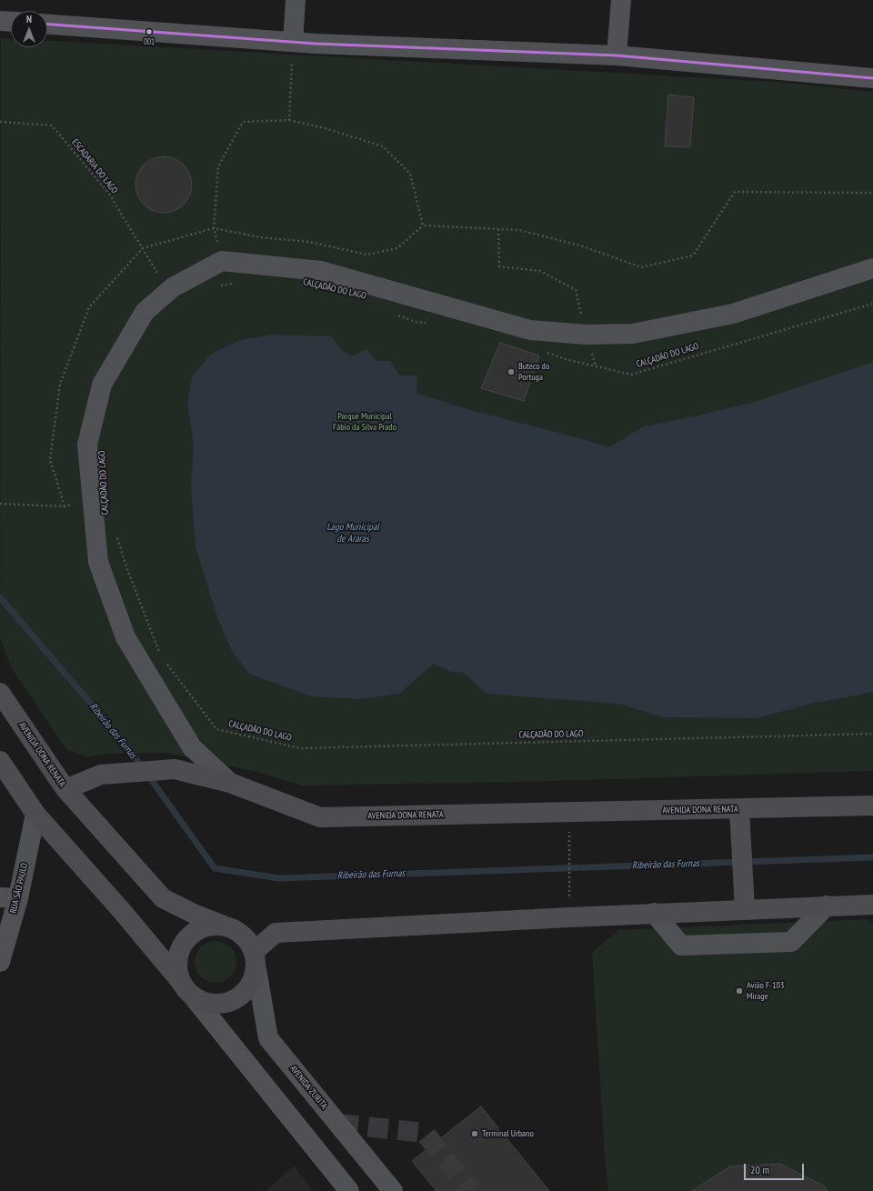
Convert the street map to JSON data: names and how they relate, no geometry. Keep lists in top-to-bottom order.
{
  "streets": {
    "main road": ["AVENIDA DONA RENATA"],
    "street": ["RUA SÃO PAULO", "AVENIDA ZURITA"],
    "path": ["ESCADARIA DO LAGO", "CALÇADÃO DO LAGO"]
  },
  "water": ["Lago Municipal de Araras", "Ribeirão das Furnas"],
  "parks": ["Parque Municipal Fábio da Silva Prado"],
  "places": [
    "001",
    "Buteco do Portuga",
    "Avião F-103 Mirage",
    "Terminal Urbano"
  ],
  "scale_bar": "20 m",
  "north": "top"
}
